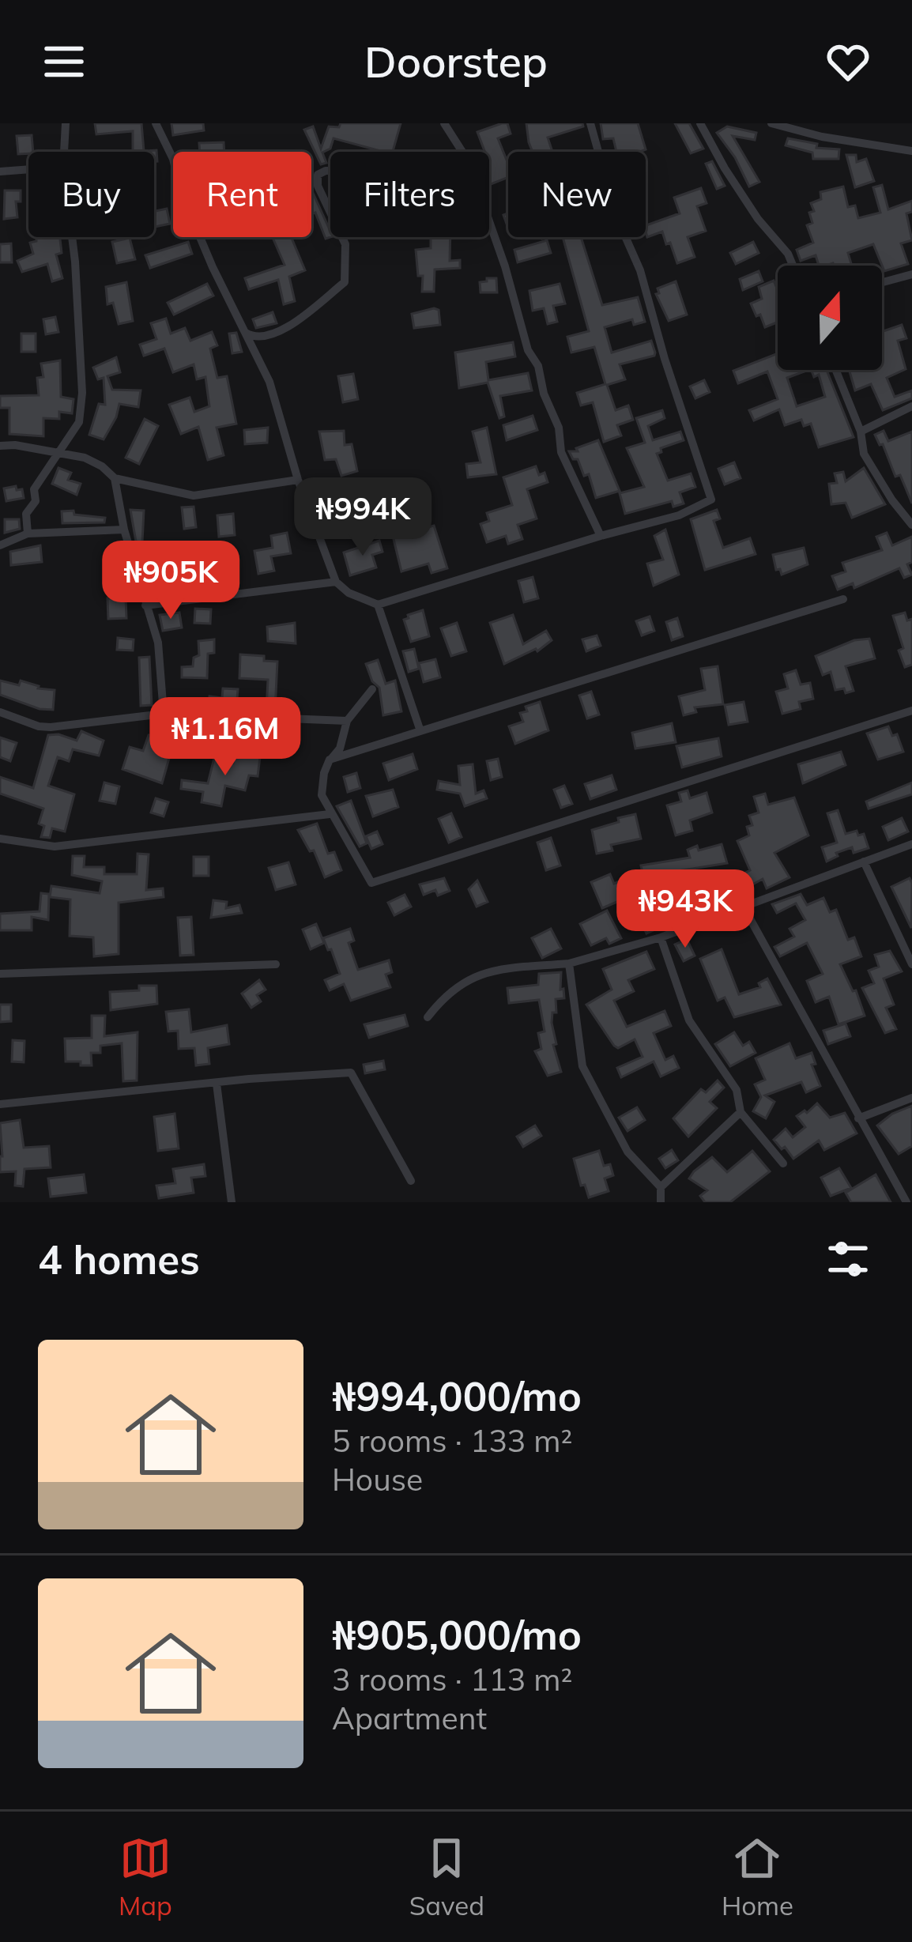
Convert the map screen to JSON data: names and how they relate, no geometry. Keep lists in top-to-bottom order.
{
  "north": "top",
  "page": {
    "header": "Doorstep",
    "chip": [
      "Buy",
      "Rent",
      "Filters",
      "New"
    ],
    "price": [
      "₦994K",
      "₦905K",
      "₦1.16M",
      "₦943K"
    ],
    "heading": "4 homes",
    "list": [
      {
        "name": "₦994,000/mo",
        "note": "5 rooms · 133 m² · House"
      },
      {
        "name": "₦905,000/mo",
        "note": "3 rooms · 113 m² · Apartment"
      }
    ],
    "tabs": ["Map", "Saved", "Home"]
  }
}
